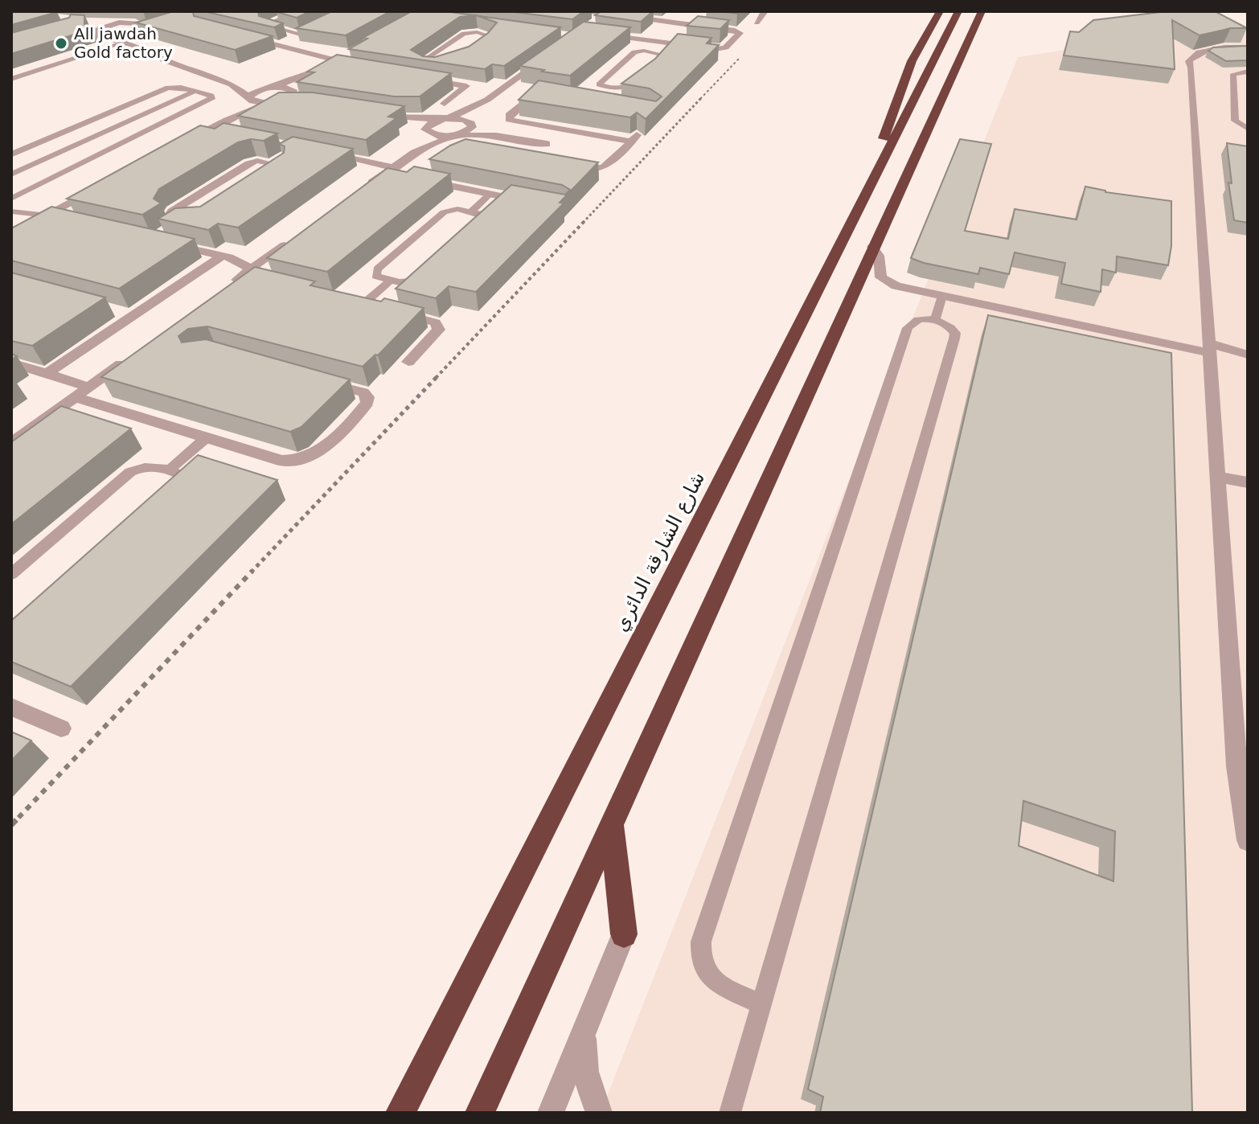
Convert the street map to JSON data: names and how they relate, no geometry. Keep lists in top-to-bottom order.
{
  "streets": {
    "highway": ["شارع الشارقة الدائري"]
  },
  "places": ["All jawdah Gold factory"]
}
